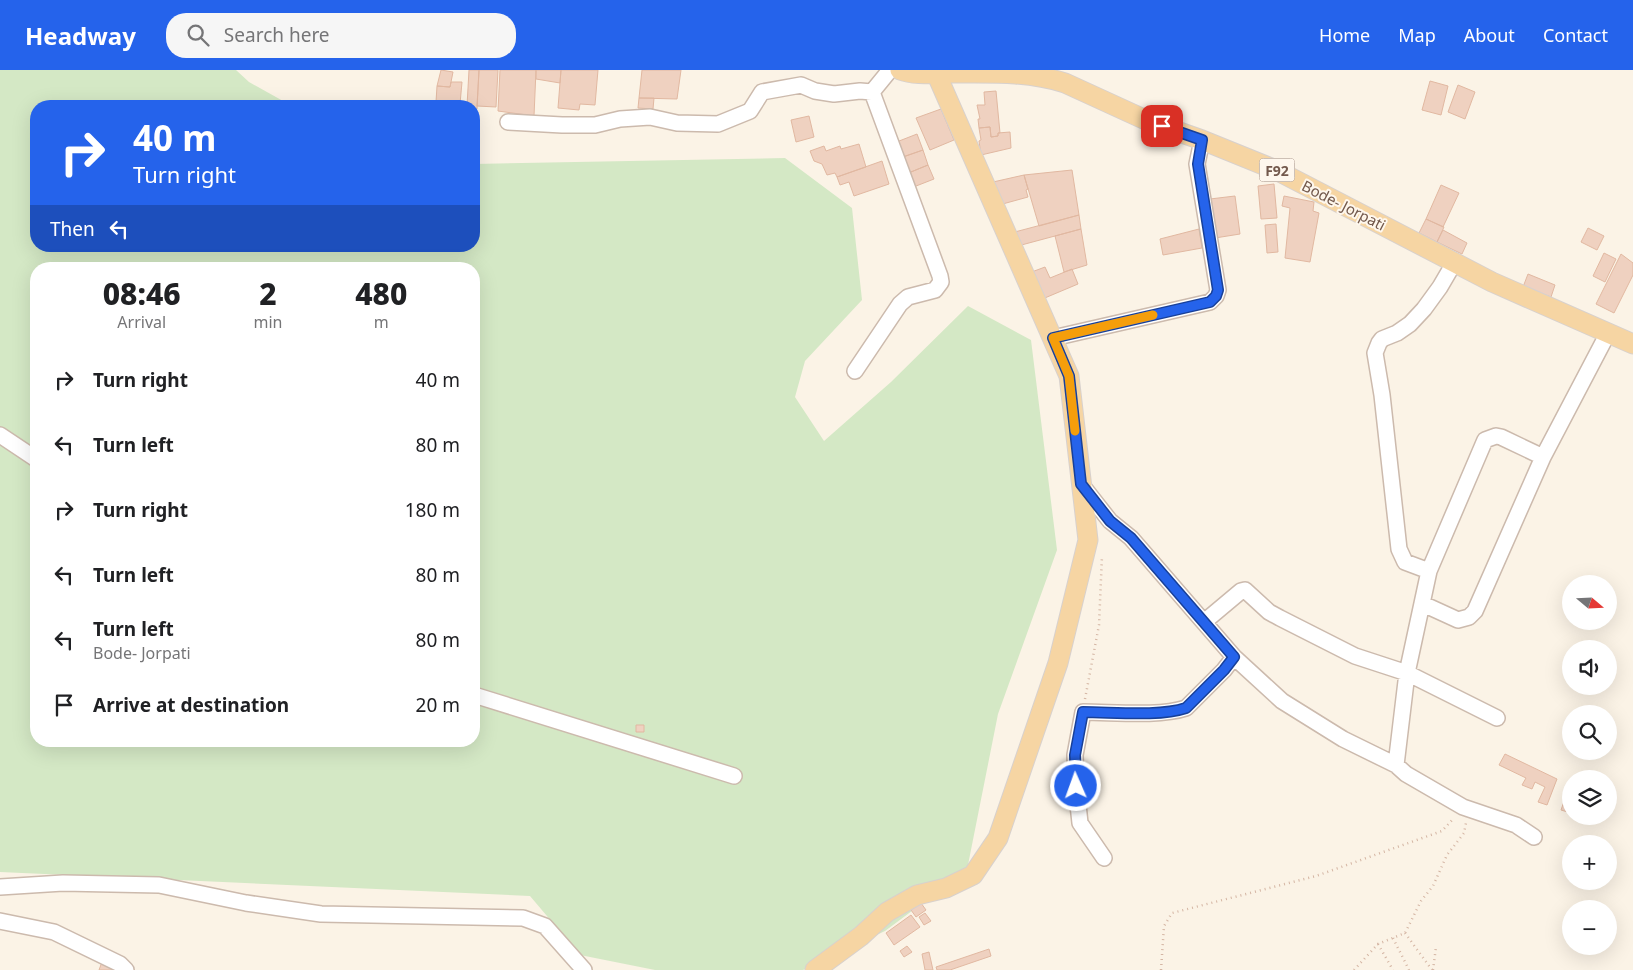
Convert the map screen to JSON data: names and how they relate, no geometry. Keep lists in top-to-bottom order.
{
  "streets": {
    "main road": ["F92", "Bode- Jorpati"]
  },
  "north": "right",
  "page": {
    "header": "Headway",
    "search": "Search here",
    "nav": [
      "Home",
      "Map",
      "About",
      "Contact"
    ],
    "turn": ["40 m", "Turn right"],
    "then": "Then",
    "eta": [
      "08:46",
      "Arrival",
      "2",
      "min",
      "480",
      "m"
    ],
    "list": [
      {
        "name": "Turn right",
        "value": "40 m"
      },
      {
        "name": "Turn left",
        "value": "80 m"
      },
      {
        "name": "Turn right",
        "value": "180 m"
      },
      {
        "name": "Turn left",
        "value": "80 m"
      },
      {
        "name": "Turn left",
        "note": "Bode- Jorpati",
        "value": "80 m"
      },
      {
        "name": "Arrive at destination",
        "value": "20 m"
      }
    ],
    "map_buttons": ["+", "−"]
  }
}
